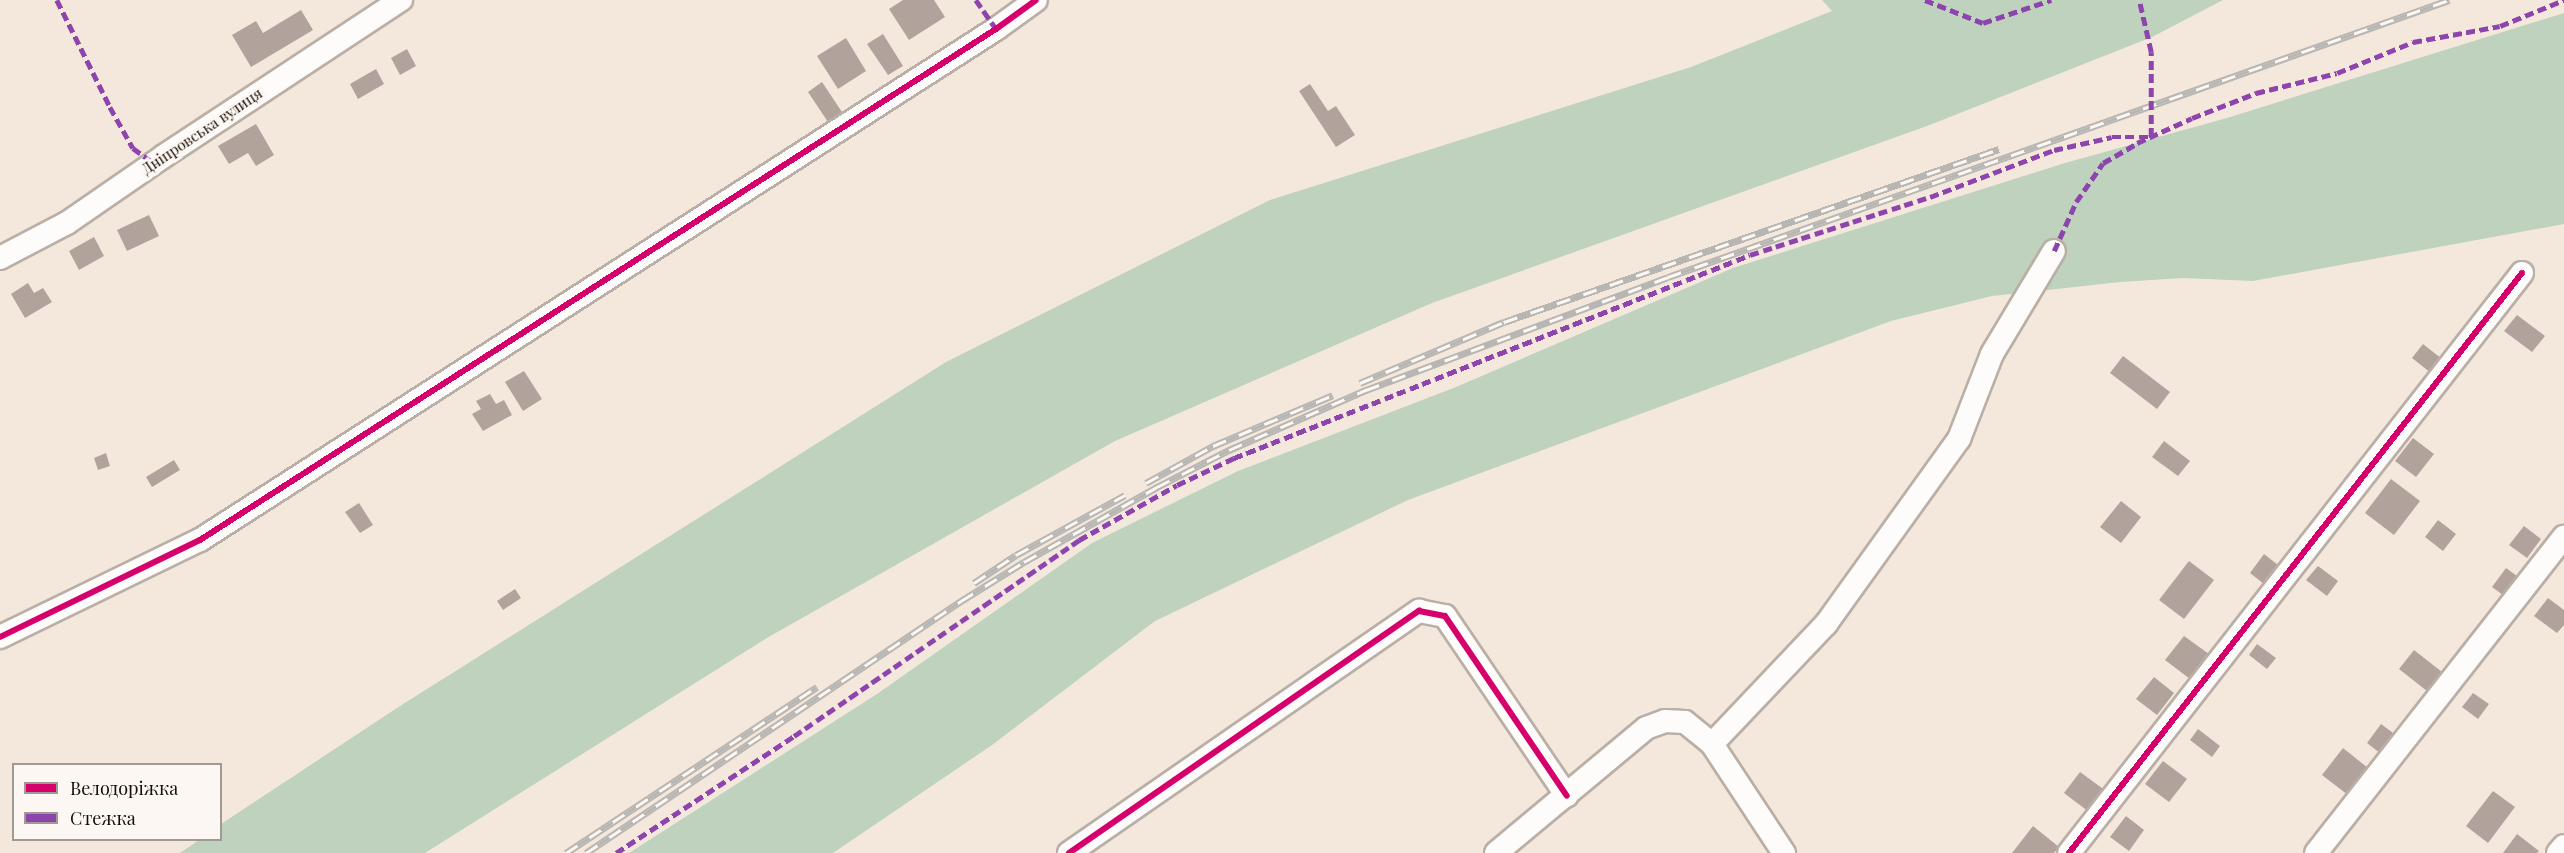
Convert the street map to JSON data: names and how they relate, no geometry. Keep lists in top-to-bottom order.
{
  "streets": {
    "street": ["Дніпровська вулиця"]
  },
  "legend": ["Велодоріжка", "Стежка"]
}
